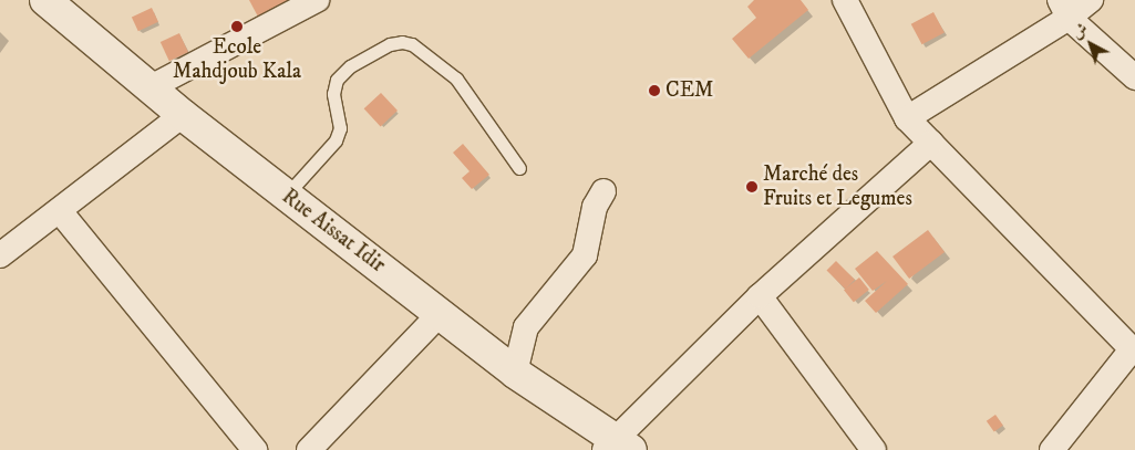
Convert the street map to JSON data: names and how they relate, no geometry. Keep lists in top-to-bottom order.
{
  "streets": {
    "street": ["Rue Aissat Idir"]
  },
  "places": ["Ecole Mahdjoub Kala", "CEM", "Marché des Fruits et Legumes"],
  "north": "top left"
}
